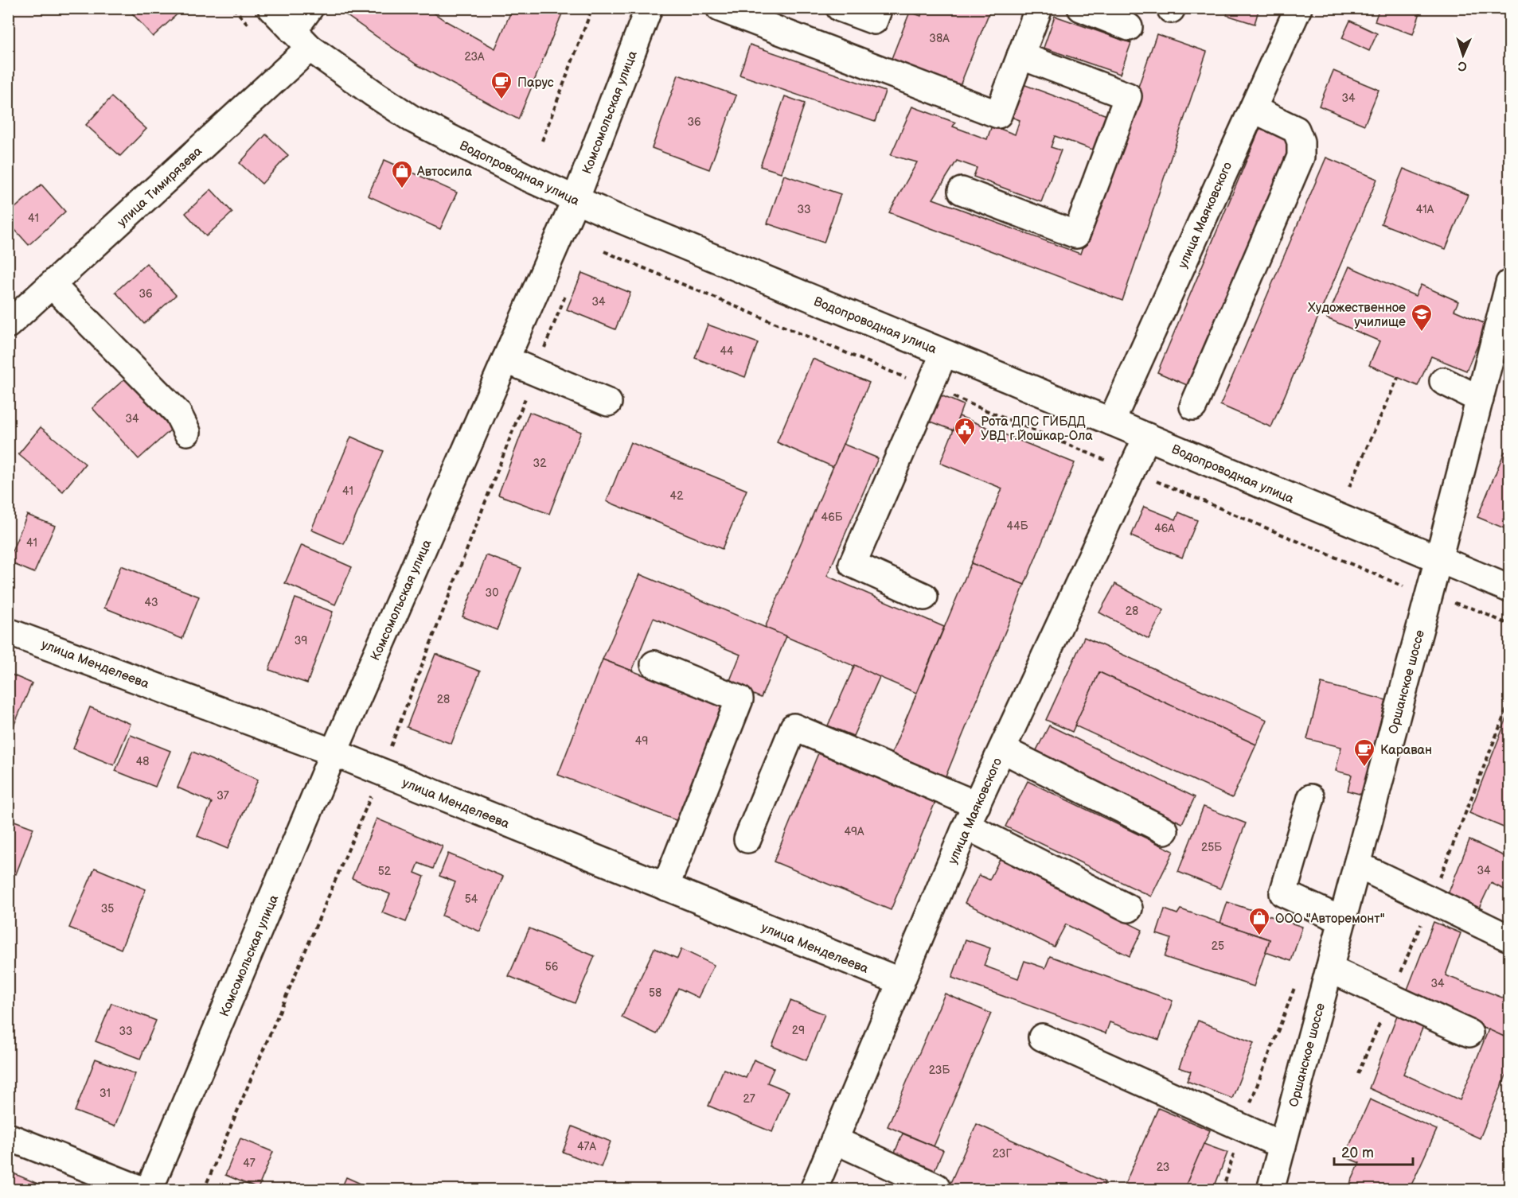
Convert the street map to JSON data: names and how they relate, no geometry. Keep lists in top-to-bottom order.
{
  "streets": {
    "street": [
      "Комсомольская улица",
      "Водопроводная улица",
      "улица Тимирязева",
      "улица Маяковского",
      "улица Менделеева",
      "Оршанское шоссе"
    ]
  },
  "crossings": [
    ["Комсомольская улица", "Водопроводная улица"],
    ["Комсомольская улица", "улица Менделеева"],
    ["Водопроводная улица", "улица Тимирязева"],
    ["Водопроводная улица", "улица Маяковского"],
    ["Водопроводная улица", "Оршанское шоссе"],
    ["улица Маяковского", "улица Менделеева"]
  ],
  "places": {
    "cafe": ["Парус", "Караван"],
    "shop": ["Автосила", "ООО \"Авторемонт\""],
    "school or university": ["Художественное училище"],
    "public building": ["Рота ДПС ГИБДД УВД г.Йошкар-Ола"]
  },
  "house_numbers": [
    "38А",
    "23А",
    "34",
    "36",
    "33",
    "41А",
    "41",
    "36",
    "34",
    "44",
    "34",
    "32",
    "41",
    "42",
    "46Б",
    "44Б",
    "46А",
    "41",
    "30",
    "43",
    "28",
    "39",
    "28",
    "49",
    "48",
    "37",
    "49А",
    "25Б",
    "34",
    "52",
    "54",
    "35",
    "25",
    "56",
    "34",
    "58",
    "29",
    "33",
    "23Б",
    "31",
    "27",
    "47А",
    "23Г",
    "47",
    "23"
  ],
  "scale_bar": "20 m",
  "north": "bottom"
}
